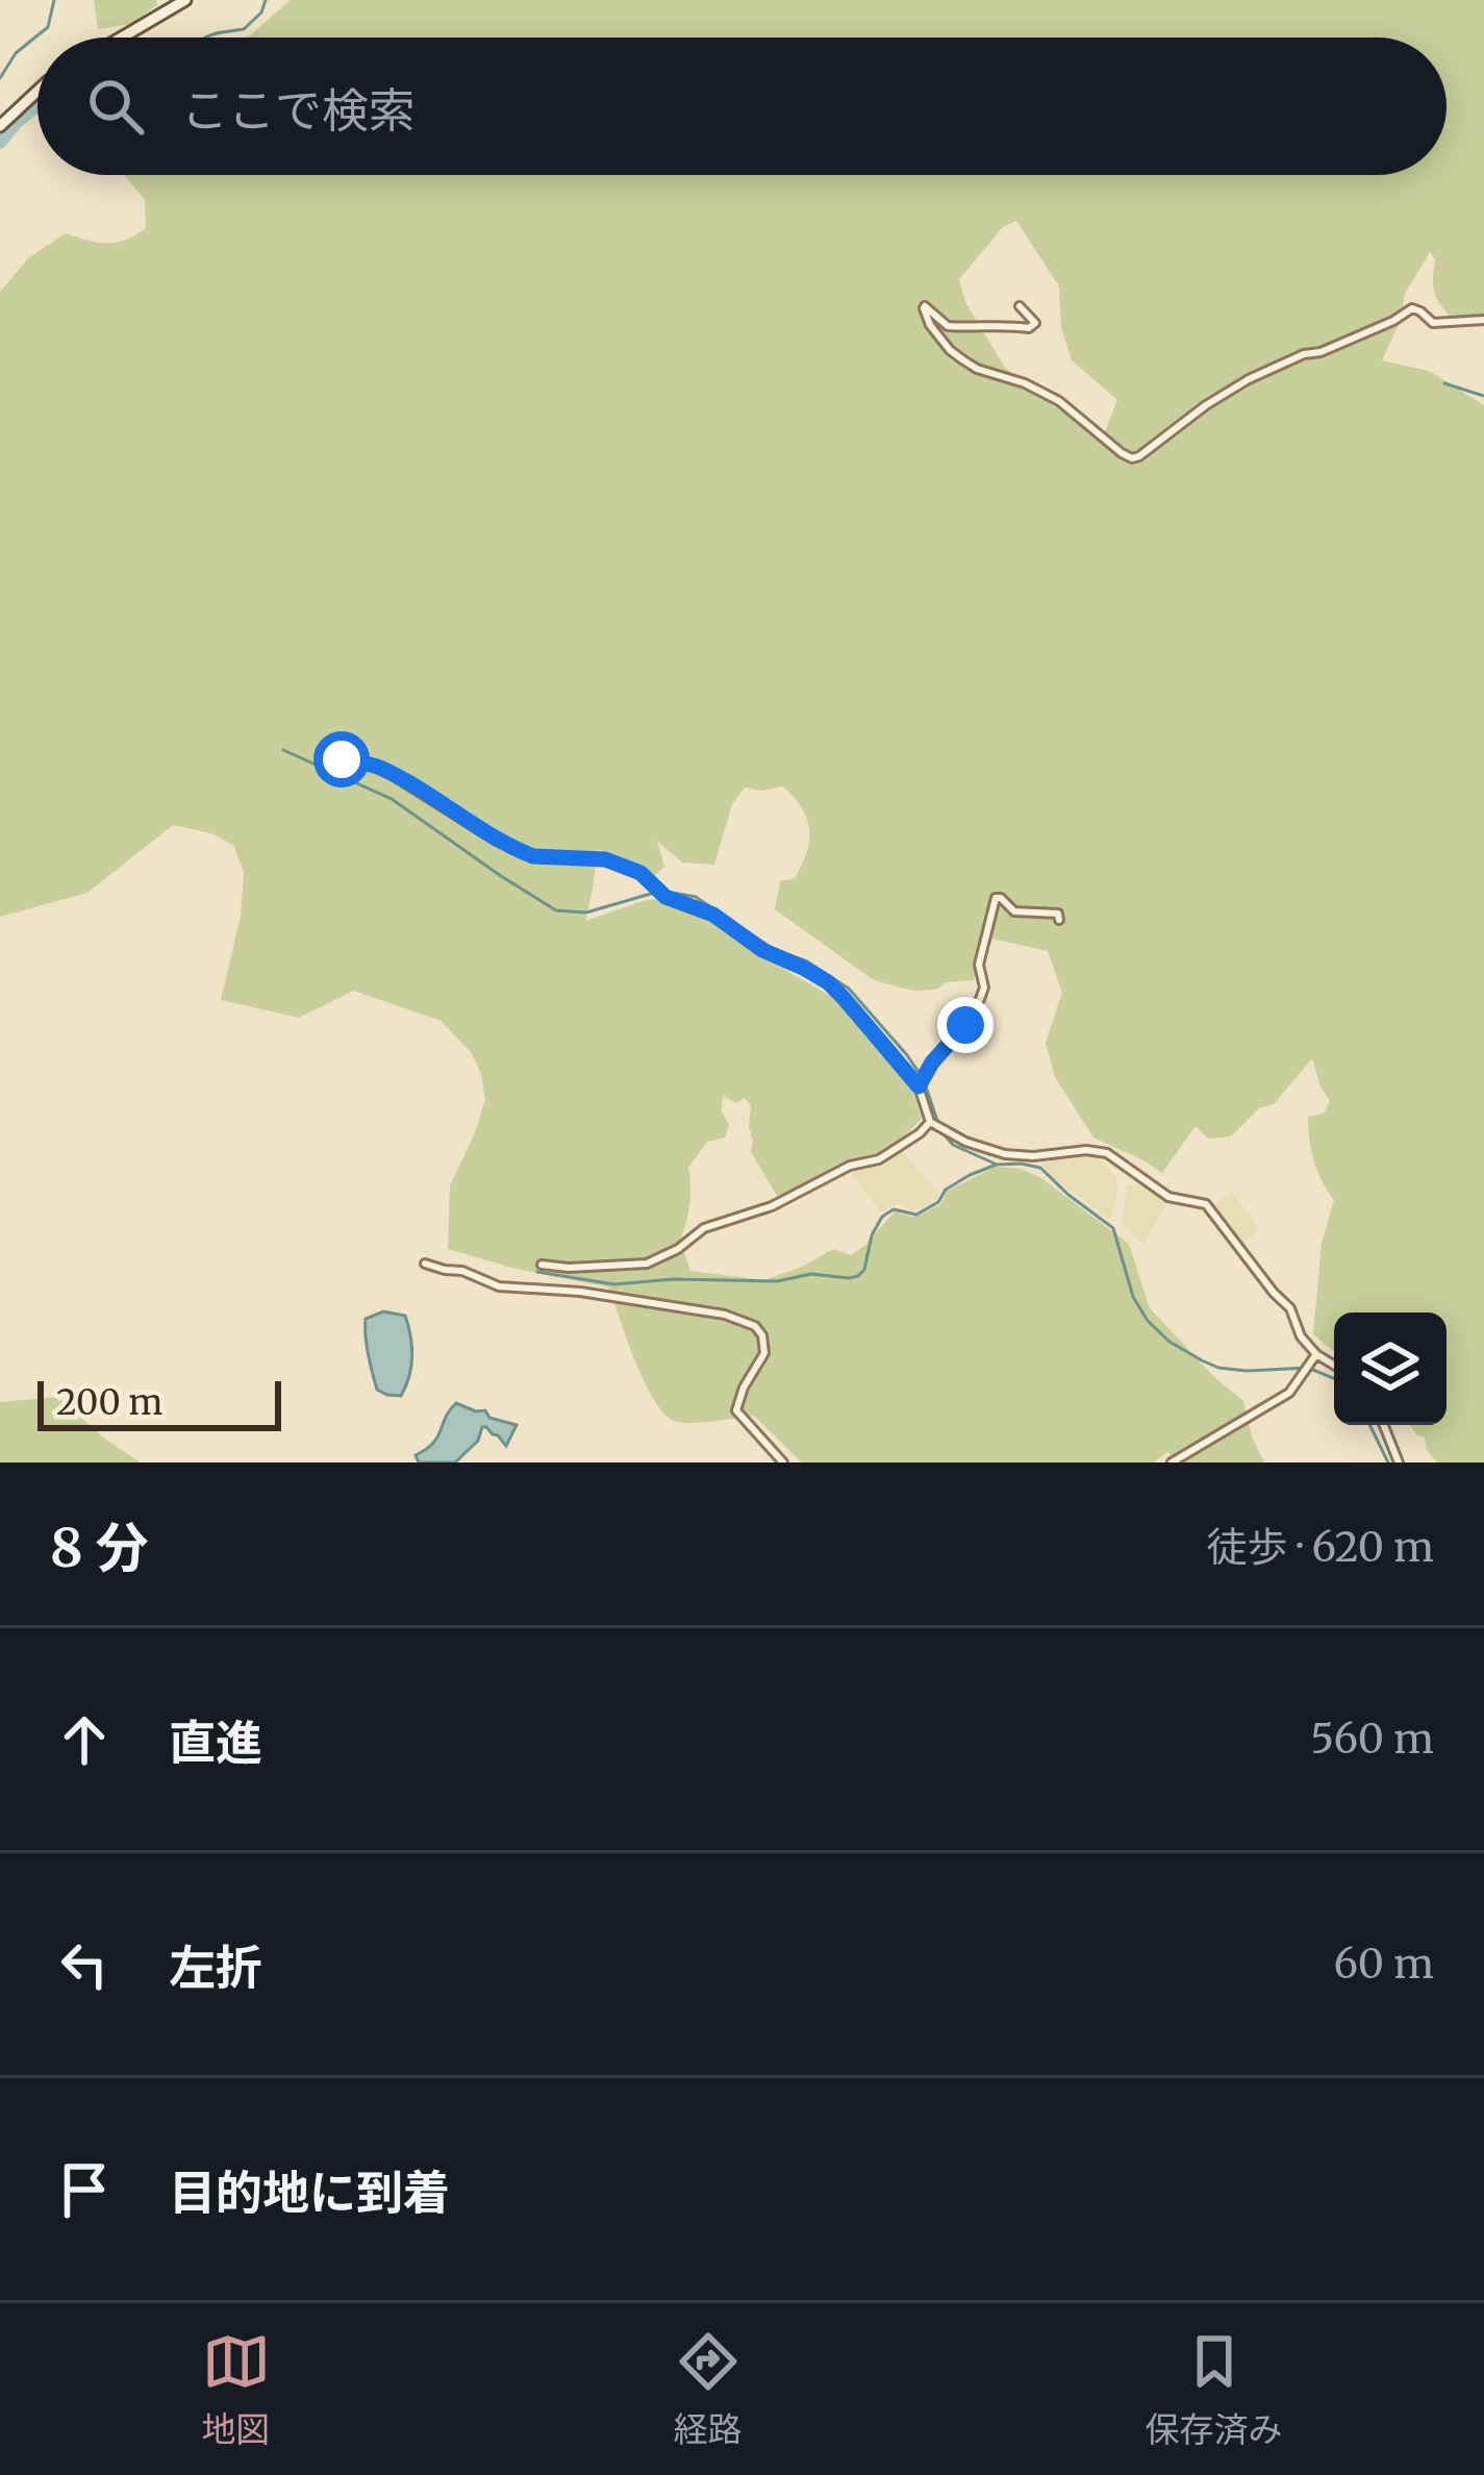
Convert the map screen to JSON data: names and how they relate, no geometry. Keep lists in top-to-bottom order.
{
  "scale_bar": "200 m",
  "page": {
    "search": "ここで検索",
    "scale": "200 m",
    "heading": ["8 分", "徒歩 · 620 m"],
    "list": [
      ["直進", "560 m"],
      ["左折", "60 m"],
      "目的地に到着"
    ],
    "nav": ["地図", "経路", "保存済み"]
  }
}
